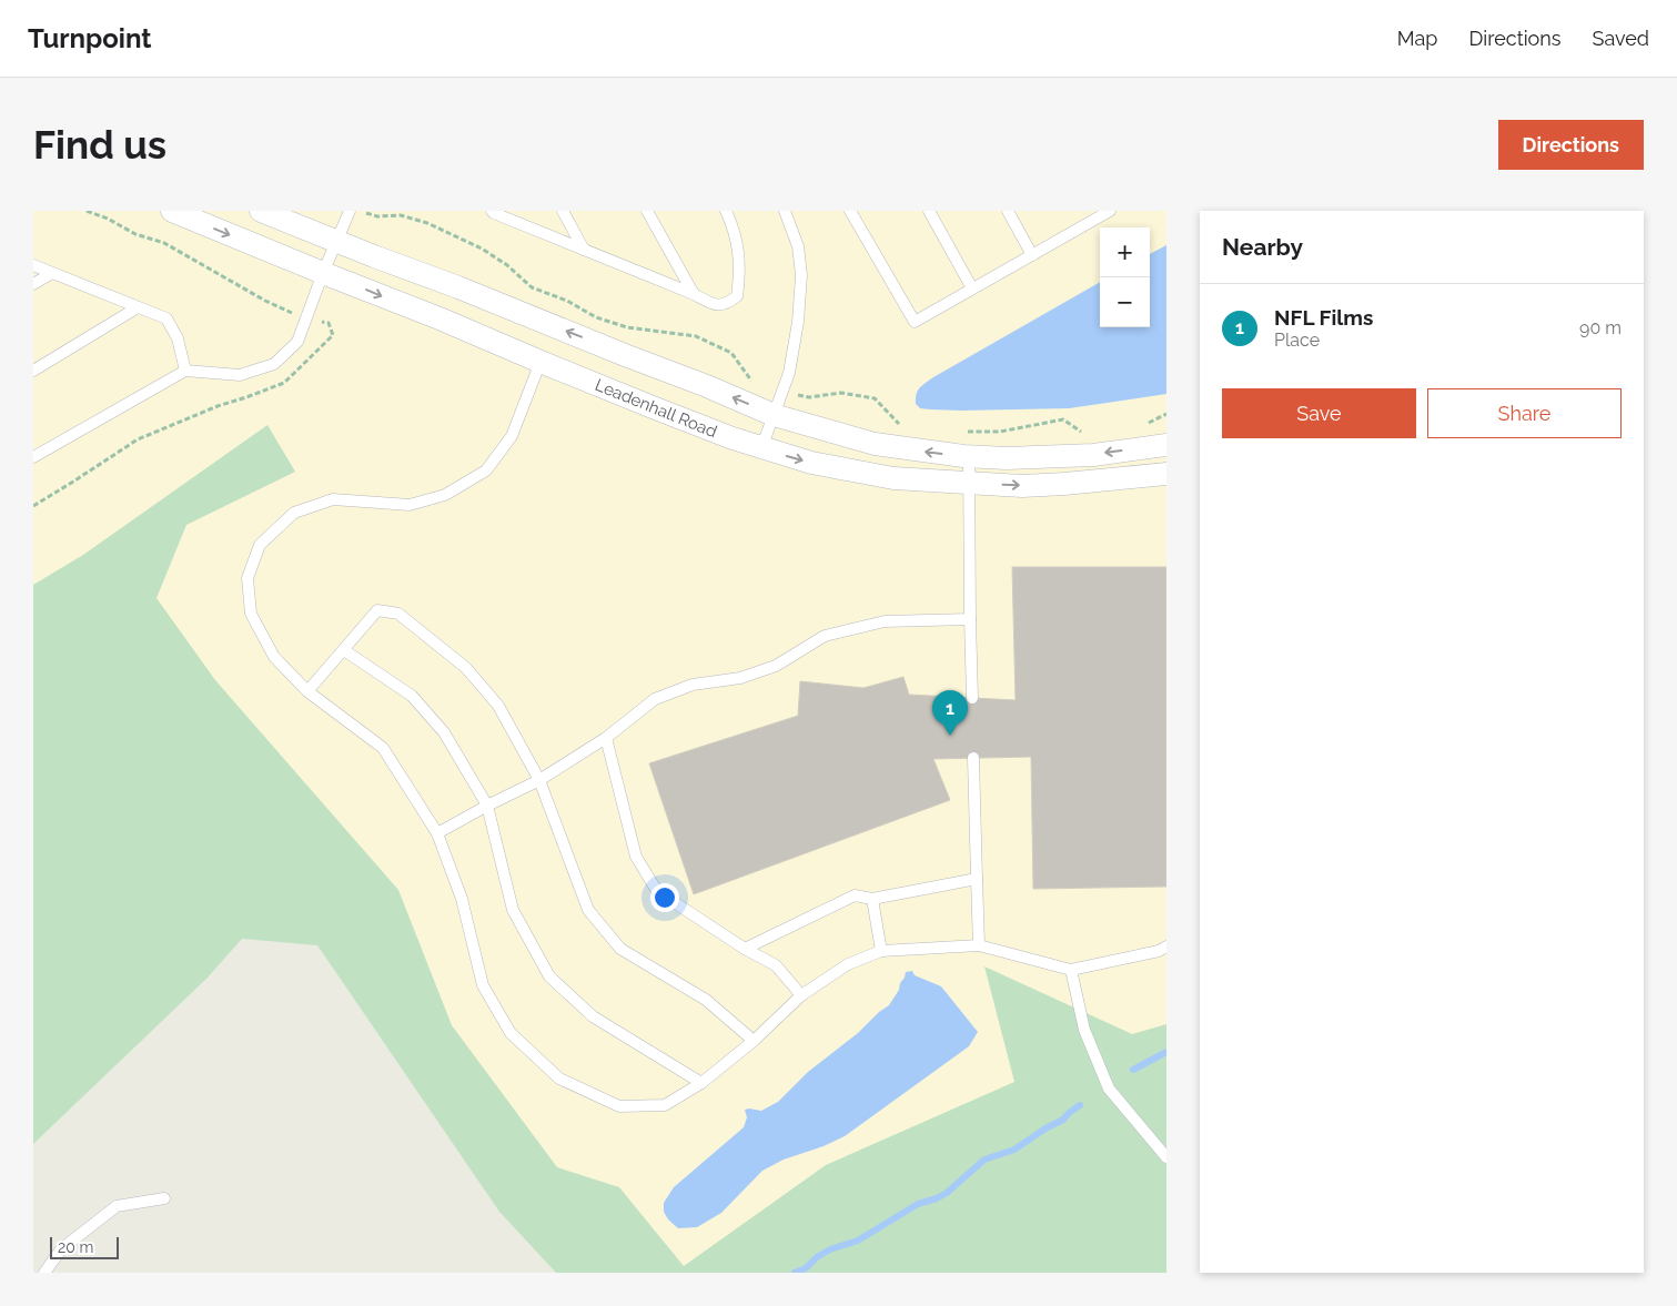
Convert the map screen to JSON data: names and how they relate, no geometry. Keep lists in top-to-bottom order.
{
  "streets": {
    "street": ["Leadenhall Road"]
  },
  "scale_bar": "20 m",
  "page": {
    "header": "Turnpoint",
    "nav": ["Map", "Directions", "Saved"],
    "buttons": [
      "Directions",
      ["Save", "Share"]
    ],
    "title": "Find us",
    "heading": "Nearby",
    "map_buttons": ["+", "−"],
    "list": [
      {
        "mark": "1",
        "name": "NFL Films",
        "note": "Place",
        "value": "90 m"
      }
    ],
    "pins": "1",
    "scale": "20 m"
  }
}
